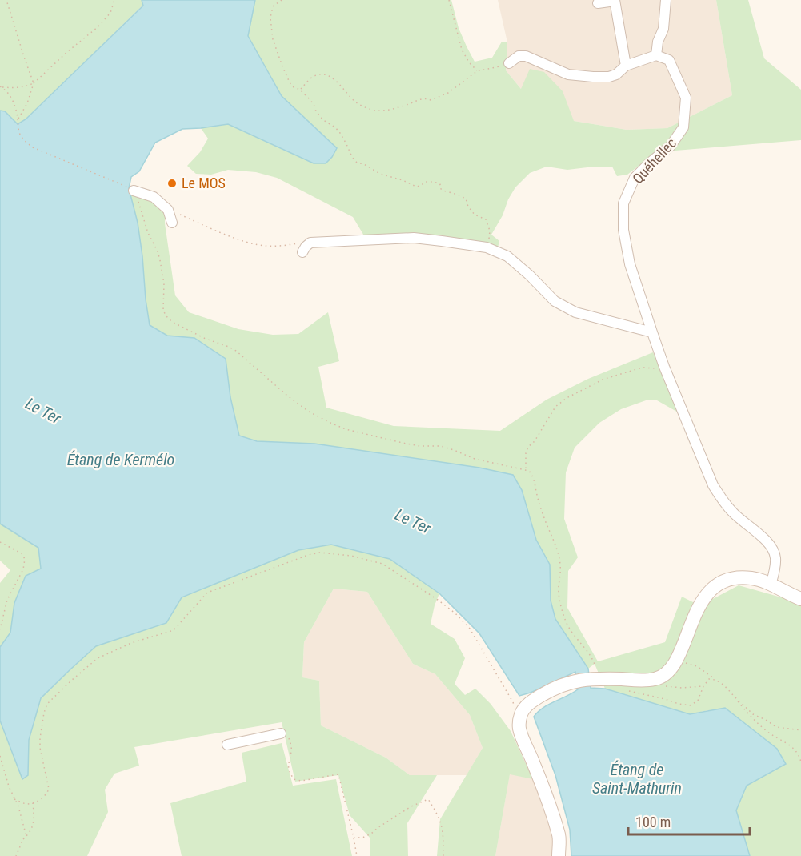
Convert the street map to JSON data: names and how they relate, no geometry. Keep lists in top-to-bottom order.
{
  "streets": {
    "street": ["Quéhellec"]
  },
  "water": ["Le Ter", "Étang de Kermélo", "Étang de Saint-Mathurin"],
  "places": ["Le MOS"],
  "scale_bar": "100 m"
}
